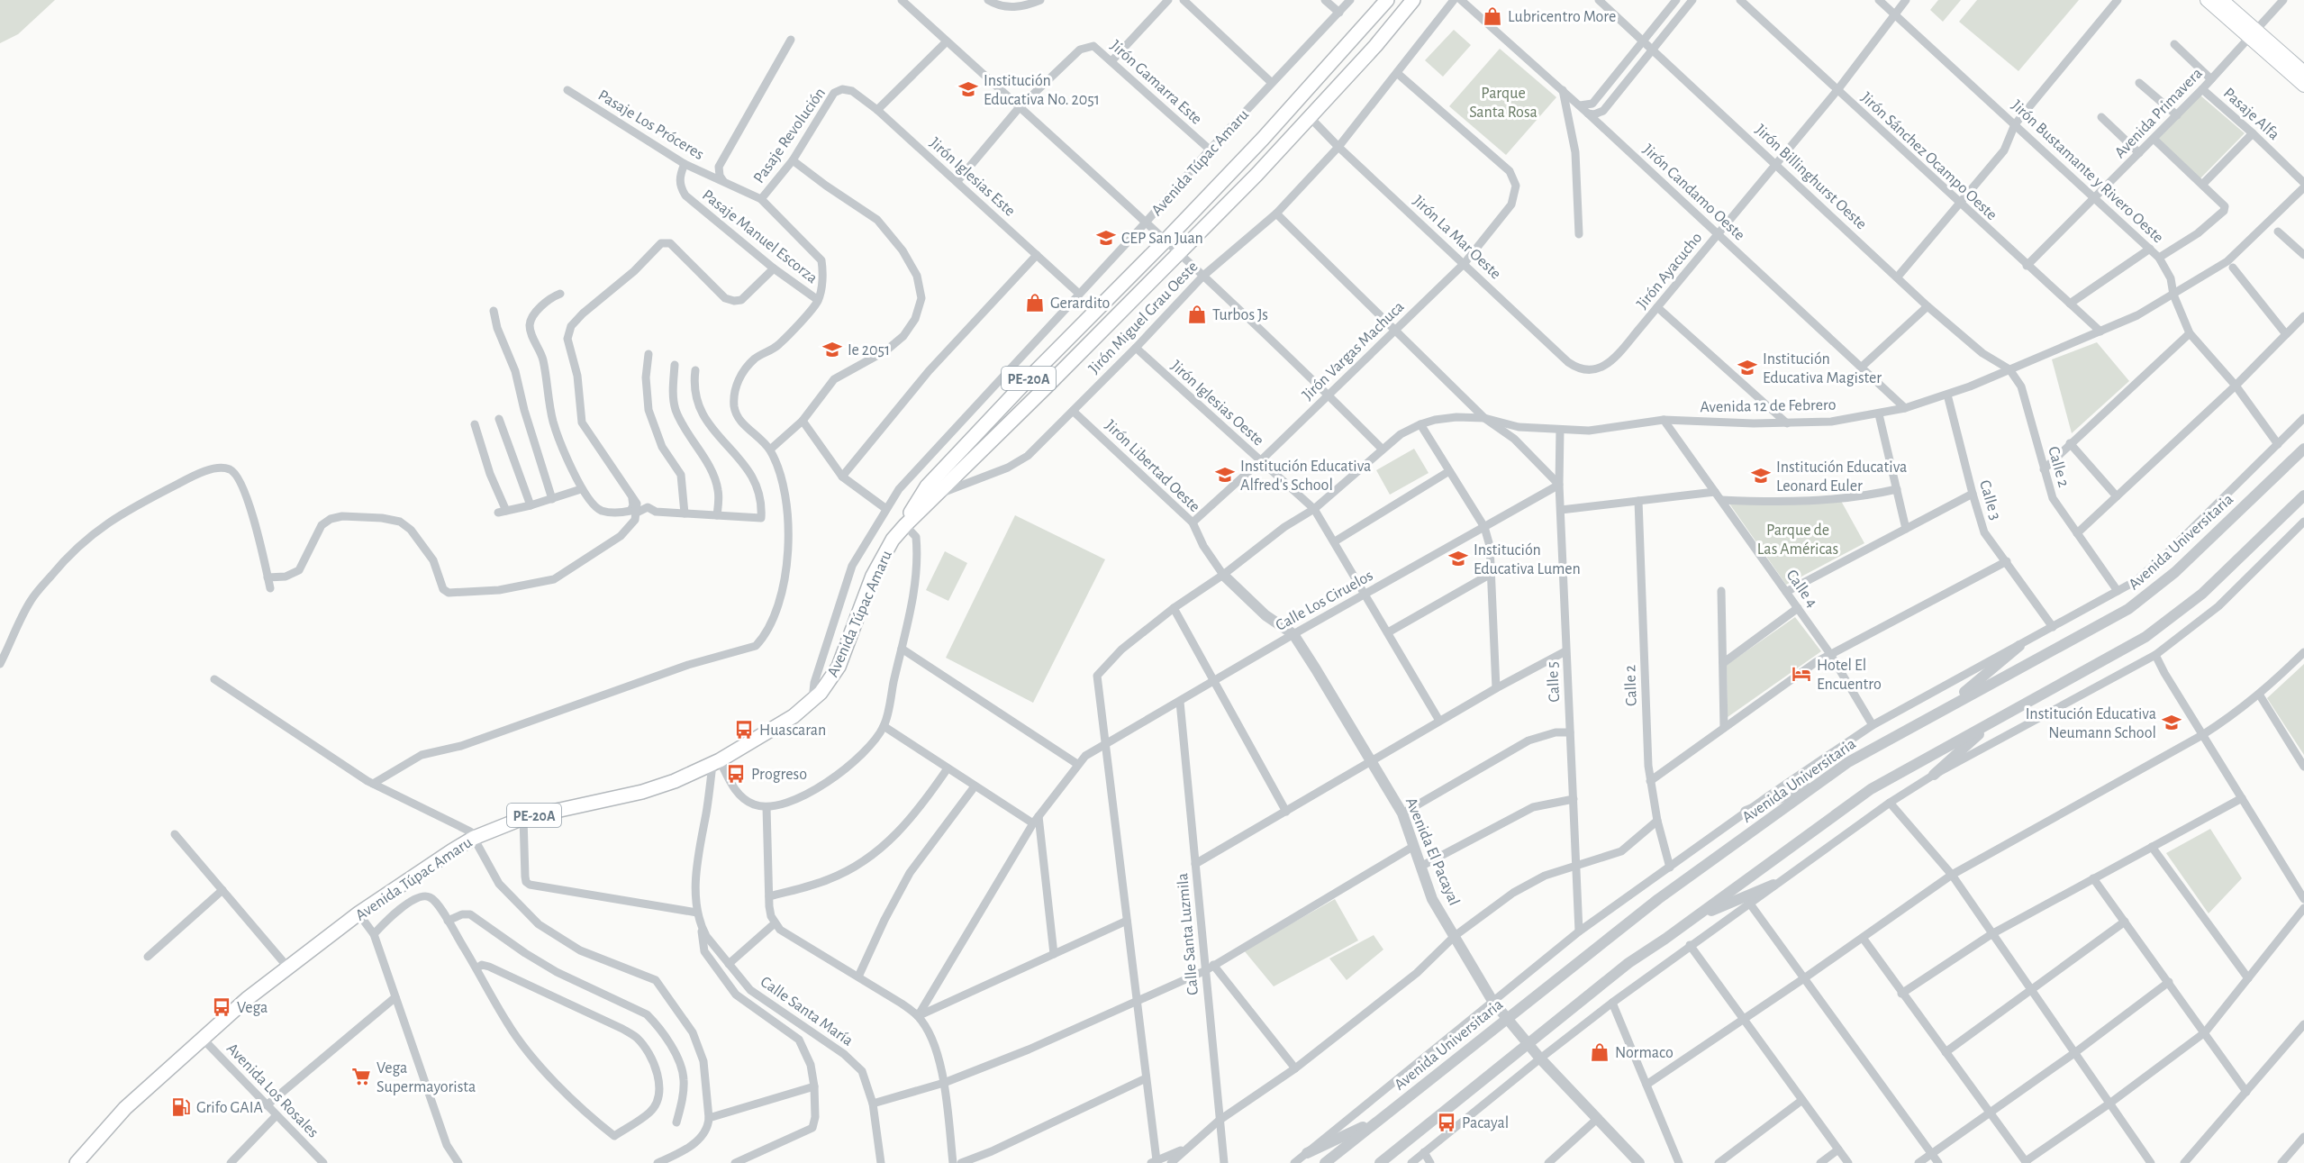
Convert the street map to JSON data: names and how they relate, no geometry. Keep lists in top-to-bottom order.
{
  "streets": {
    "highway": ["Avenida Túpac Amaru", "PE-20A"],
    "street": [
      "Jirón Gamarra Este",
      "Avenida Primavera",
      "Pasaje Alfa",
      "Pasaje Los Próceres",
      "Pasaje Revolución",
      "Jirón Sánchez Ocampo Oeste",
      "Jirón Bustamante y Rivero Oeste",
      "Jirón Iglesias Este",
      "Jirón Billinghurst Oeste",
      "Jirón Candamo Oeste",
      "Pasaje Manuel Escorza",
      "Jirón La Mar Oeste",
      "Jirón Ayacucho",
      "Jirón Miguel Grau Oeste",
      "Jirón Vargas Machuca",
      "Jirón Iglesias Oeste",
      "Avenida 12 de Febrero",
      "Jirón Libertad Oeste",
      "Calle 2",
      "Calle 3",
      "Avenida Universitaria",
      "Calle 4",
      "Calle Los Ciruelos",
      "Calle 5",
      "Avenida El Pacayal",
      "Calle Santa Luzmila",
      "Calle Santa María",
      "Avenida Los Rosales"
    ]
  },
  "crossings": [
    ["Jirón Gamarra Este", "Avenida Túpac Amaru"],
    ["Avenida Primavera", "Pasaje Alfa"],
    ["Avenida Primavera", "Jirón Sánchez Ocampo Oeste"],
    ["Avenida Primavera", "Jirón Bustamante y Rivero Oeste"],
    ["Pasaje Los Próceres", "Pasaje Revolución"],
    ["Pasaje Los Próceres", "Pasaje Manuel Escorza"],
    ["Pasaje Revolución", "Jirón Iglesias Este"],
    ["Jirón Sánchez Ocampo Oeste", "Jirón Ayacucho"],
    ["Jirón Sánchez Ocampo Oeste", "Avenida 12 de Febrero"],
    ["Avenida Túpac Amaru", "Jirón Iglesias Este"],
    ["Avenida Túpac Amaru", "Jirón La Mar Oeste"],
    ["Avenida Túpac Amaru", "Jirón Miguel Grau Oeste"],
    ["Avenida Túpac Amaru", "Calle Santa María"],
    ["Avenida Túpac Amaru", "Avenida Los Rosales"],
    ["Jirón Bustamante y Rivero Oeste", "Jirón Ayacucho"],
    ["Jirón Bustamante y Rivero Oeste", "Avenida 12 de Febrero"],
    ["Jirón Bustamante y Rivero Oeste", "Avenida Universitaria"],
    ["Jirón Billinghurst Oeste", "Jirón Ayacucho"],
    ["Jirón Billinghurst Oeste", "Avenida 12 de Febrero"],
    ["Jirón Billinghurst Oeste", "Calle 2"],
    ["Jirón Candamo Oeste", "Jirón Ayacucho"],
    ["Jirón Candamo Oeste", "Avenida 12 de Febrero"],
    ["Jirón La Mar Oeste", "Jirón Ayacucho"],
    ["Jirón La Mar Oeste", "Jirón Miguel Grau Oeste"],
    ["Jirón La Mar Oeste", "Jirón Vargas Machuca"],
    ["Jirón Miguel Grau Oeste", "Jirón Vargas Machuca"],
    ["Jirón Miguel Grau Oeste", "Jirón Iglesias Oeste"],
    ["Jirón Miguel Grau Oeste", "Jirón Libertad Oeste"],
    ["Jirón Vargas Machuca", "Jirón Iglesias Oeste"],
    ["Jirón Vargas Machuca", "Jirón Libertad Oeste"],
    ["Jirón Iglesias Oeste", "Avenida 12 de Febrero"],
    ["Jirón Iglesias Oeste", "Calle Los Ciruelos"],
    ["Avenida 12 de Febrero", "Jirón Libertad Oeste"],
    ["Avenida 12 de Febrero", "Calle 2"],
    ["Avenida 12 de Febrero", "Calle 3"],
    ["Avenida 12 de Febrero", "Calle 4"],
    ["Avenida 12 de Febrero", "Calle Los Ciruelos"],
    ["Avenida 12 de Febrero", "Calle 5"],
    ["Avenida 12 de Febrero", "Avenida El Pacayal"],
    ["Jirón Libertad Oeste", "Avenida El Pacayal"],
    ["Calle 2", "Avenida Universitaria"],
    ["Calle 3", "Avenida Universitaria"],
    ["Avenida Universitaria", "Calle 4"],
    ["Avenida Universitaria", "Calle 5"],
    ["Avenida Universitaria", "Avenida El Pacayal"],
    ["Calle Los Ciruelos", "Calle 5"],
    ["Calle Los Ciruelos", "Avenida El Pacayal"],
    ["Calle Los Ciruelos", "Calle Santa Luzmila"]
  ],
  "parks": ["Parque Santa Rosa", "Parque de Las Américas"],
  "places": {
    "shop": [
      "Lubricentro More",
      "Gerardito",
      "Turbos Js",
      "Normaco"
    ],
    "school or university": [
      "Institución Educativa No. 2051",
      "CEP San Juan",
      "Ie 2051",
      "Institución Educativa Magister",
      "Institución Educativa Alfred's School",
      "Institución Educativa Leonard Euler",
      "Institución Educativa Lumen",
      "Institución Educativa Neumann School"
    ],
    "hotel": ["Hotel El Encuentro"],
    "bus stop": [
      "Huascaran",
      "Progreso",
      "Vega",
      "Pacayal"
    ],
    "supermarket": ["Vega Supermayorista"],
    "fuel station": ["Grifo GAIA"]
  }
}
